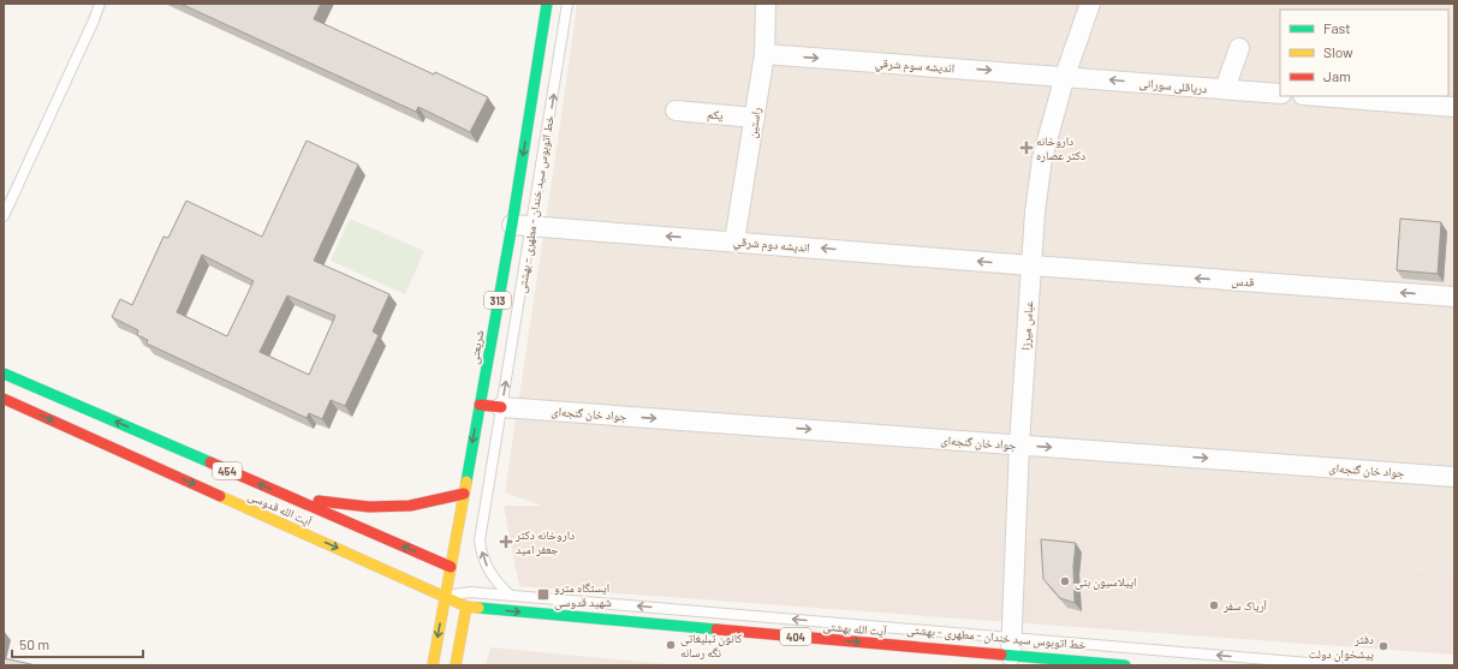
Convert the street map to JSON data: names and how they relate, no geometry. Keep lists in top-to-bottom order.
{
  "streets": {
    "main road": [
      "313",
      "شریعتی",
      "454",
      "آیت الله قدوسی",
      "آیت الله بهشتی",
      "404"
    ],
    "street": [
      "اندیشه سوم شرقي",
      "دریاقلی سورانی",
      "یکم",
      "راستین",
      "انديشه دوم شرقي",
      "قدس",
      "عباس میرزا",
      "جواد خان گنجه‌ای"
    ],
    "lane": ["خط اتوبوس سید خندان - مطهری - بهشتی"]
  },
  "crossings": [
    ["اندیشه سوم شرقي", "دریاقلی سورانی"],
    ["اندیشه سوم شرقي", "راستین"],
    ["اندیشه سوم شرقي", "عباس میرزا"],
    ["دریاقلی سورانی", "عباس میرزا"],
    ["یکم", "راستین"],
    ["راستین", "انديشه دوم شرقي"],
    ["خط اتوبوس سید خندان - مطهری - بهشتی", "انديشه دوم شرقي"],
    ["خط اتوبوس سید خندان - مطهری - بهشتی", "عباس میرزا"],
    ["خط اتوبوس سید خندان - مطهری - بهشتی", "شریعتی"],
    ["خط اتوبوس سید خندان - مطهری - بهشتی", "جواد خان گنجه‌ای"],
    ["خط اتوبوس سید خندان - مطهری - بهشتی", "آیت الله قدوسی"],
    ["خط اتوبوس سید خندان - مطهری - بهشتی", "آیت الله بهشتی"],
    ["انديشه دوم شرقي", "قدس"],
    ["انديشه دوم شرقي", "عباس میرزا"],
    ["انديشه دوم شرقي", "شریعتی"],
    ["قدس", "عباس میرزا"],
    ["عباس میرزا", "جواد خان گنجه‌ای"],
    ["عباس میرزا", "آیت الله بهشتی"],
    ["شریعتی", "آیت الله قدوسی"],
    ["آیت الله قدوسی", "آیت الله بهشتی"]
  ],
  "one_way": [
    "اندیشه سوم شرقي",
    "دریاقلی سورانی",
    "انديشه دوم شرقي",
    "قدس",
    "شریعتی",
    "جواد خان گنجه‌ای",
    "آیت الله بهشتی"
  ],
  "places": {
    "health": ["داروخانه دکتر عصاره", "داروخانه دکتر جعفر امید"],
    "other": [
      "اپیلاسیون بتی",
      "آریاک سفر",
      "کانون تبلیغاتی نگه رسانه",
      "دفتر پیشخوان دولت"
    ],
    "transit": ["ایستگاه مترو شهید قدوسی"]
  },
  "legend": ["Fast", "Slow", "Jam"],
  "scale_bar": "50 m"
}
